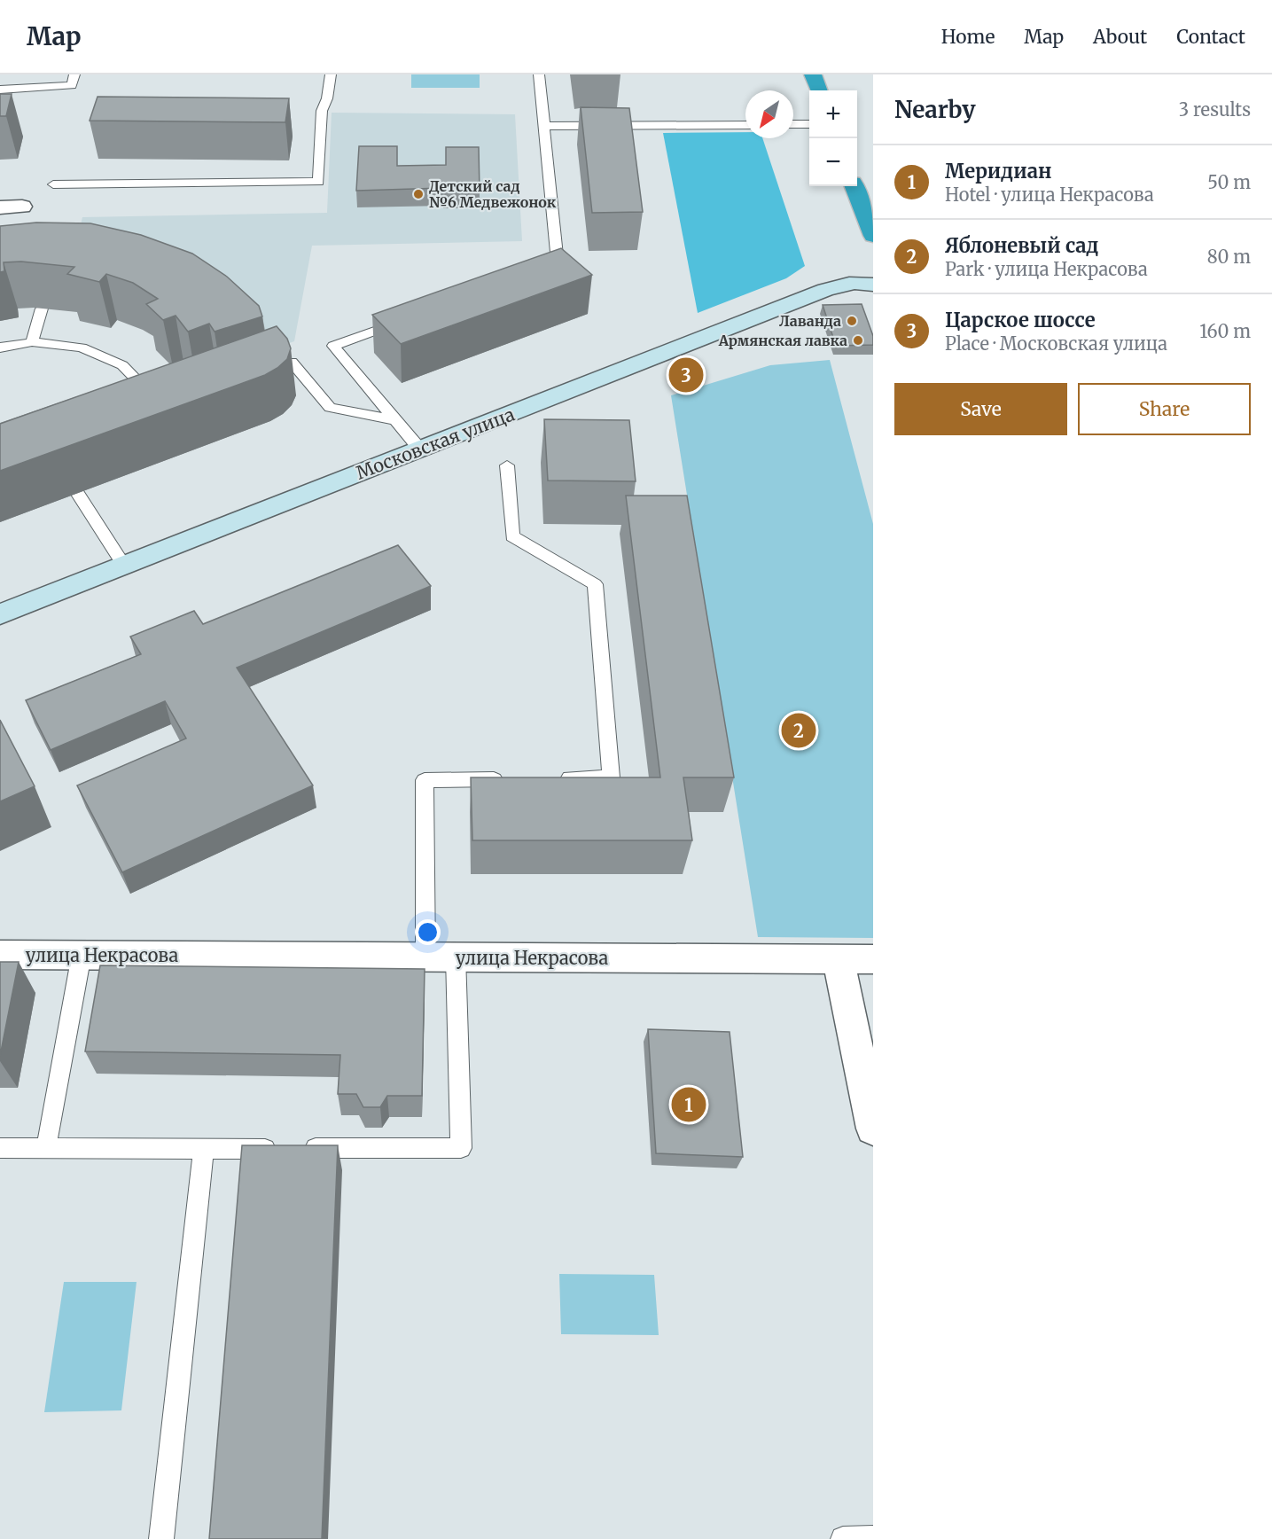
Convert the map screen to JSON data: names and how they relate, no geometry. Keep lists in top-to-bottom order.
{
  "streets": {
    "street": ["Московская улица", "улица Некрасова"]
  },
  "places": ["Детский сад №6 Медвежонок", "Лаванда", "Армянская лавка"],
  "north": "bottom left",
  "page": {
    "header": "Map",
    "nav": [
      "Home",
      "Map",
      "About",
      "Contact"
    ],
    "heading": ["Nearby", "3 results"],
    "map_buttons": ["+", "−"],
    "list": [
      {
        "mark": "1",
        "name": "Меридиан",
        "note": "Hotel · улица Некрасова",
        "value": "50 m"
      },
      {
        "mark": "2",
        "name": "Яблоневый сад",
        "note": "Park · улица Некрасова",
        "value": "80 m"
      },
      {
        "mark": "3",
        "name": "Царское шоссе",
        "note": "Place · Московская улица",
        "value": "160 m"
      }
    ],
    "pins": ["3", "2", "1"],
    "buttons": ["Save", "Share"]
  }
}
